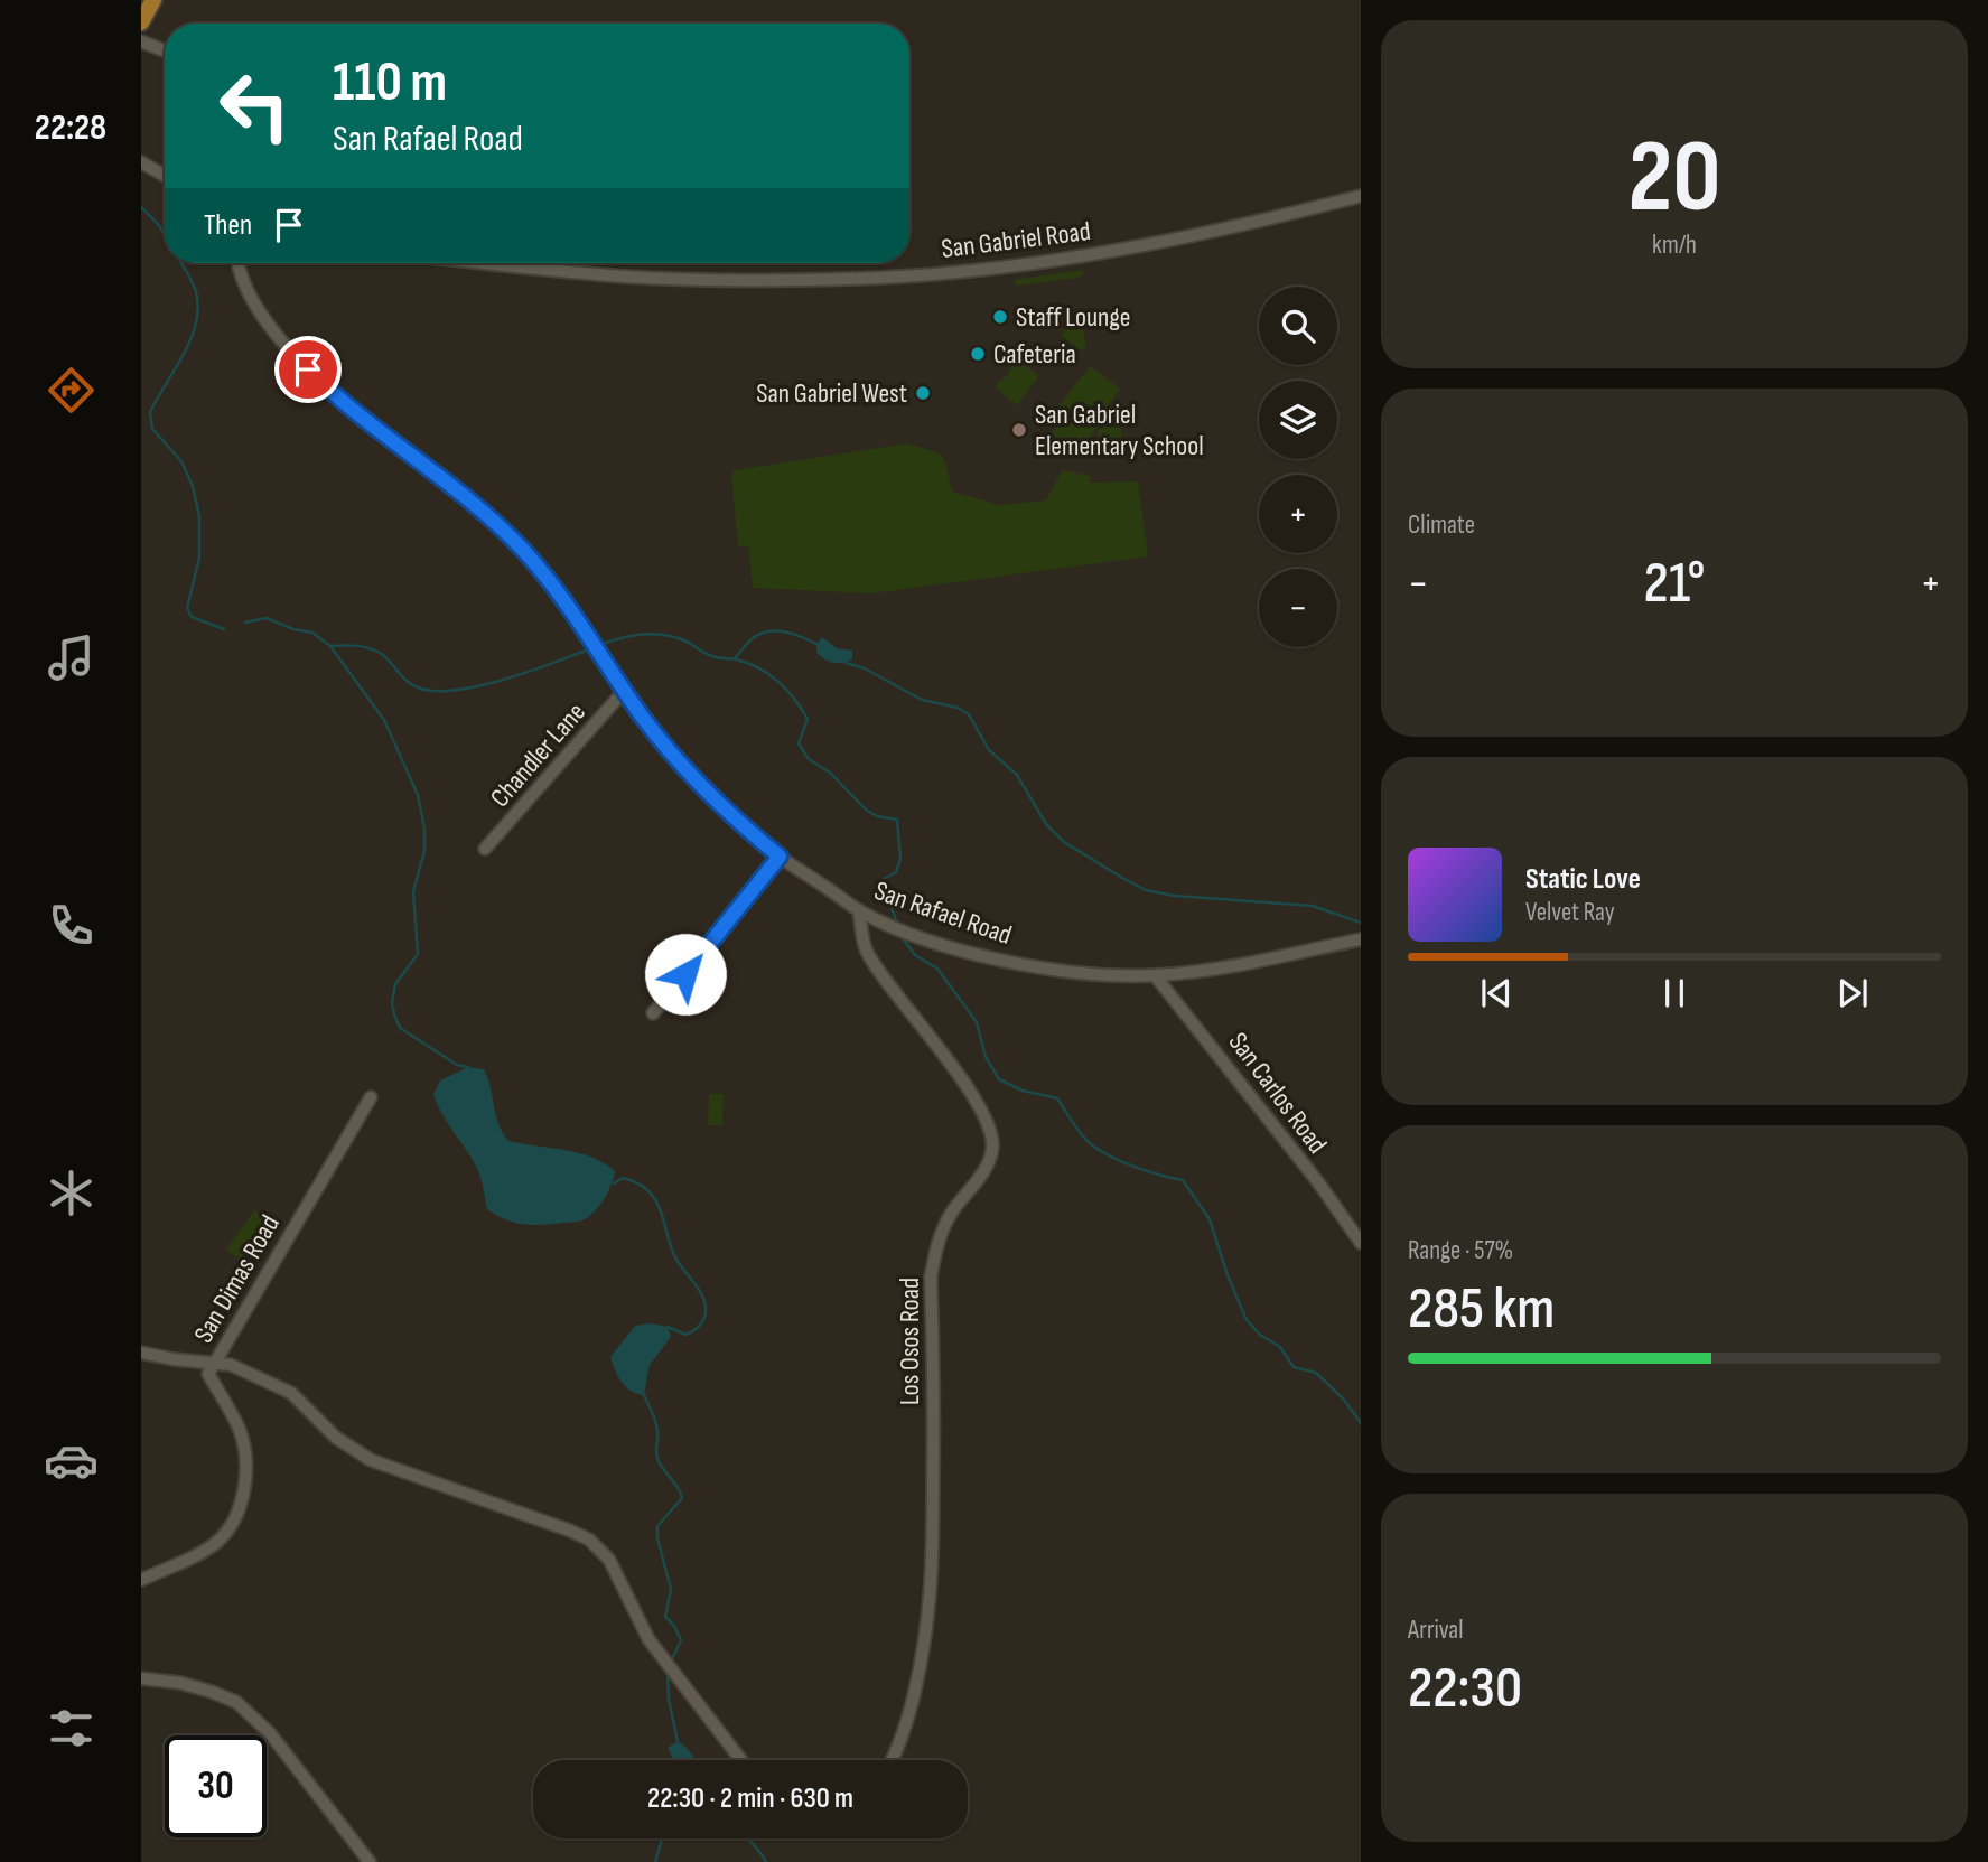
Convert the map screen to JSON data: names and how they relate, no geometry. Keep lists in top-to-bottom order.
{
  "streets": {
    "street": [
      "San Gabriel Road",
      "Chandler Lane",
      "San Rafael Road",
      "San Carlos Road",
      "San Dimas Road",
      "Los Osos Road"
    ]
  },
  "crossings": [
    ["Chandler Lane", "San Rafael Road"],
    ["San Rafael Road", "San Carlos Road"],
    ["San Rafael Road", "Los Osos Road"]
  ],
  "places": [
    "Staff Lounge",
    "Cafeteria",
    "San Gabriel West",
    "San Gabriel Elementary School"
  ],
  "page": {
    "tabs": "22:28",
    "tile": [
      ["20", "km/h"],
      "Climate",
      ["Range · 57%", "285 km"],
      ["Arrival", "22:30"]
    ],
    "turn": ["110 m", "San Rafael Road"],
    "then": "Then",
    "map_buttons": ["+", "−"],
    "heat": ["−", "21°", "+"],
    "song": ["Static Love", "Velvet Ray"],
    "limit": "30",
    "trip": "22:30 · 2 min · 630 m"
  }
}
